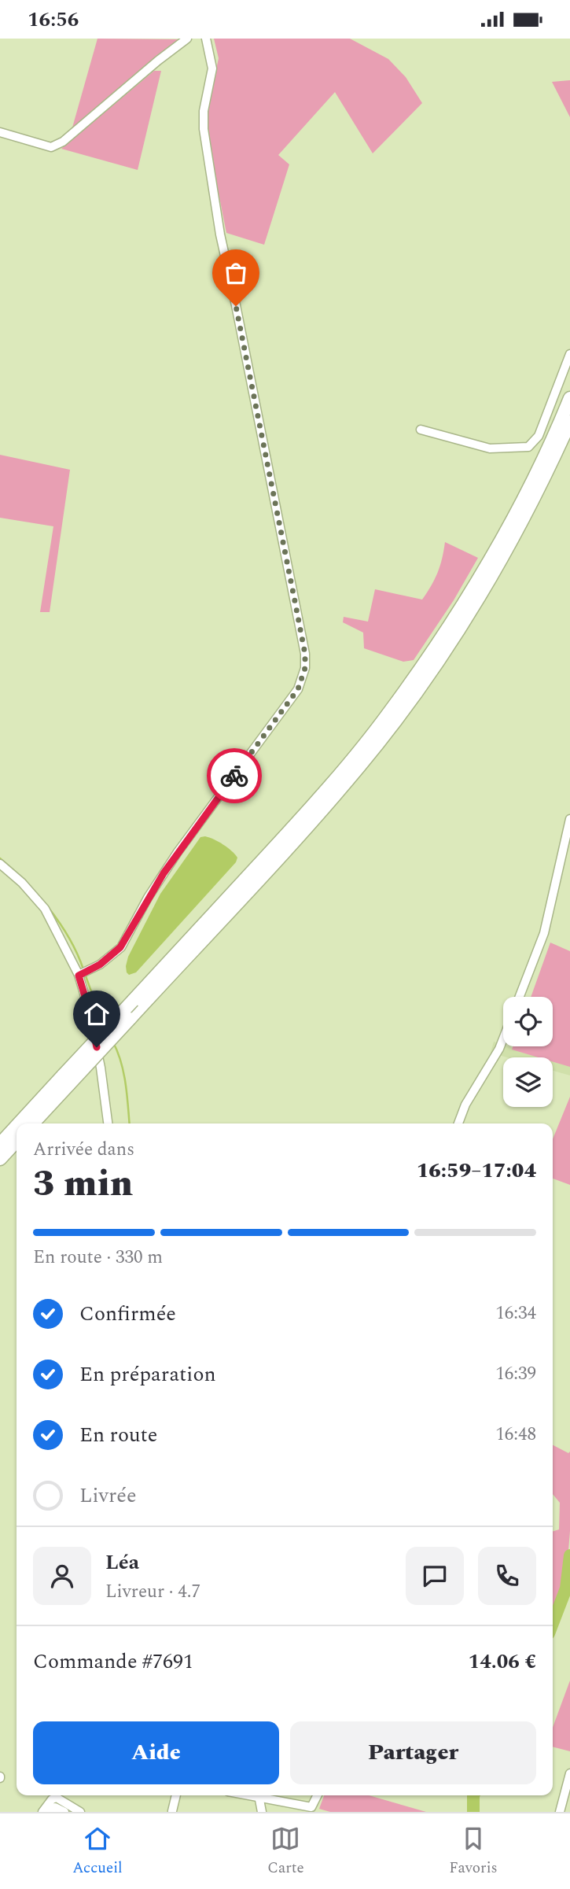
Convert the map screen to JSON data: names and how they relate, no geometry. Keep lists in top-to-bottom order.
{
  "page": {
    "status": "16:56",
    "heading": ["3 min", "Arrivée dans", "16:59–17:04"],
    "panel": [
      "Léa",
      "Livreur · 4.7",
      "Commande #7691",
      "14.06 €"
    ],
    "bar": "En route · 330 m",
    "list": [
      ["Confirmée", "16:34"],
      ["En préparation", "16:39"],
      ["En route", "16:48"],
      "Livrée"
    ],
    "buttons": ["Aide", "Partager"],
    "tabs": ["Accueil", "Carte", "Favoris"]
  }
}
